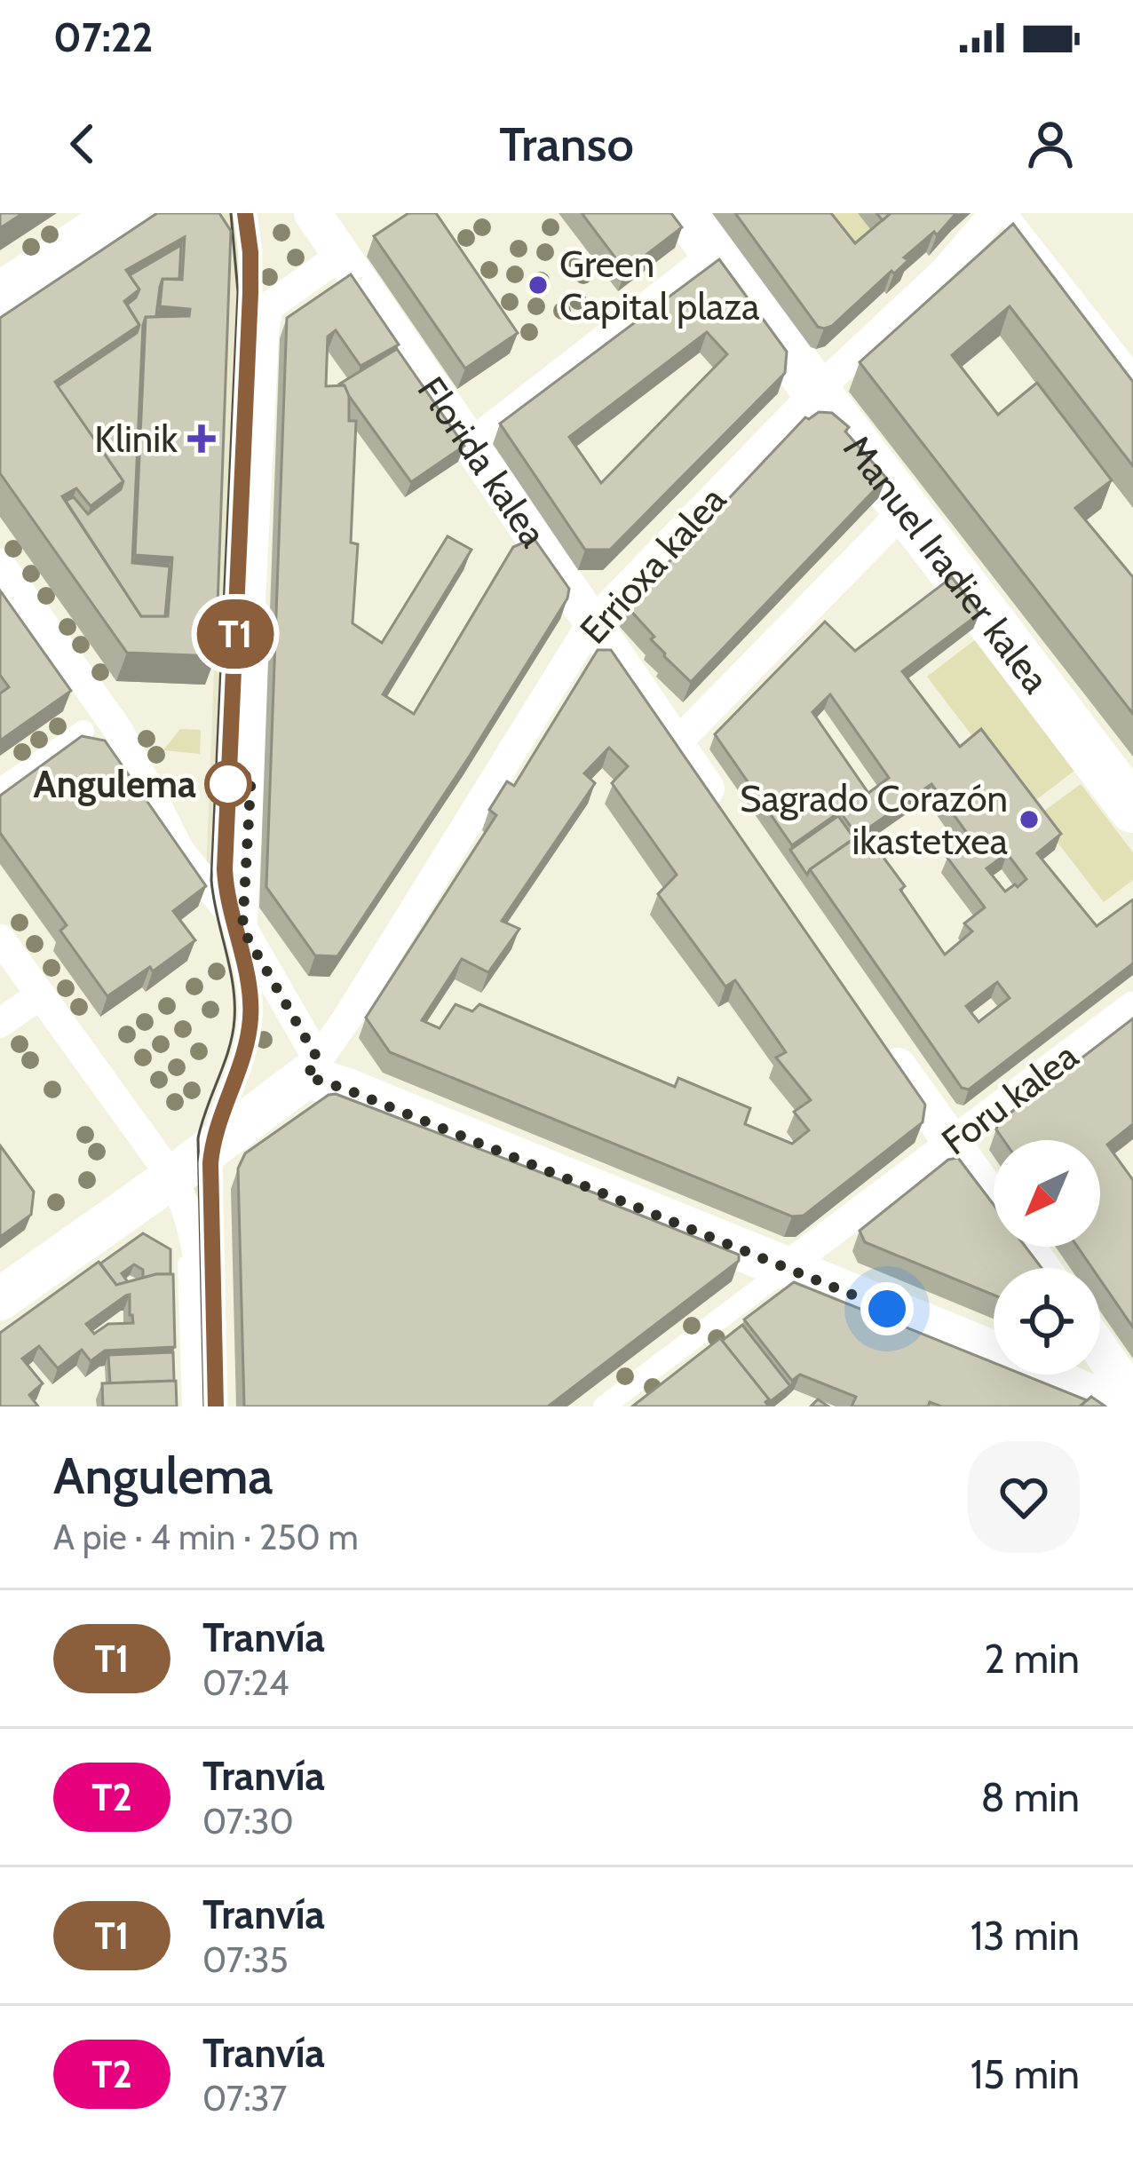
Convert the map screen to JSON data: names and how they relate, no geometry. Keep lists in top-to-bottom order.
{
  "streets": {
    "main road": ["Manuel Iradier kalea"],
    "street": ["Florida kalea", "Errioxa kalea", "Foru kalea"]
  },
  "crossings": [
    ["Florida kalea", "Errioxa kalea"],
    ["Manuel Iradier kalea", "Errioxa kalea"]
  ],
  "places": {
    "other": ["Green Capital plaza", "Angulema", "Sagrado Corazón ikastetxea"],
    "health": ["Klinik"]
  },
  "lines": ["tram line T1"],
  "north": "bottom left",
  "page": {
    "status": "07:22",
    "header": "Transo",
    "on_map": "T1",
    "heading": ["Angulema", "A pie · 4 min · 250 m"],
    "list": [
      {
        "mark": "T1",
        "name": "Tranvía",
        "note": "07:24",
        "value": "2 min"
      },
      {
        "mark": "T2",
        "name": "Tranvía",
        "note": "07:30",
        "value": "8 min"
      },
      {
        "mark": "T1",
        "name": "Tranvía",
        "note": "07:35",
        "value": "13 min"
      },
      {
        "mark": "T2",
        "name": "Tranvía",
        "note": "07:37",
        "value": "15 min"
      }
    ]
  }
}
